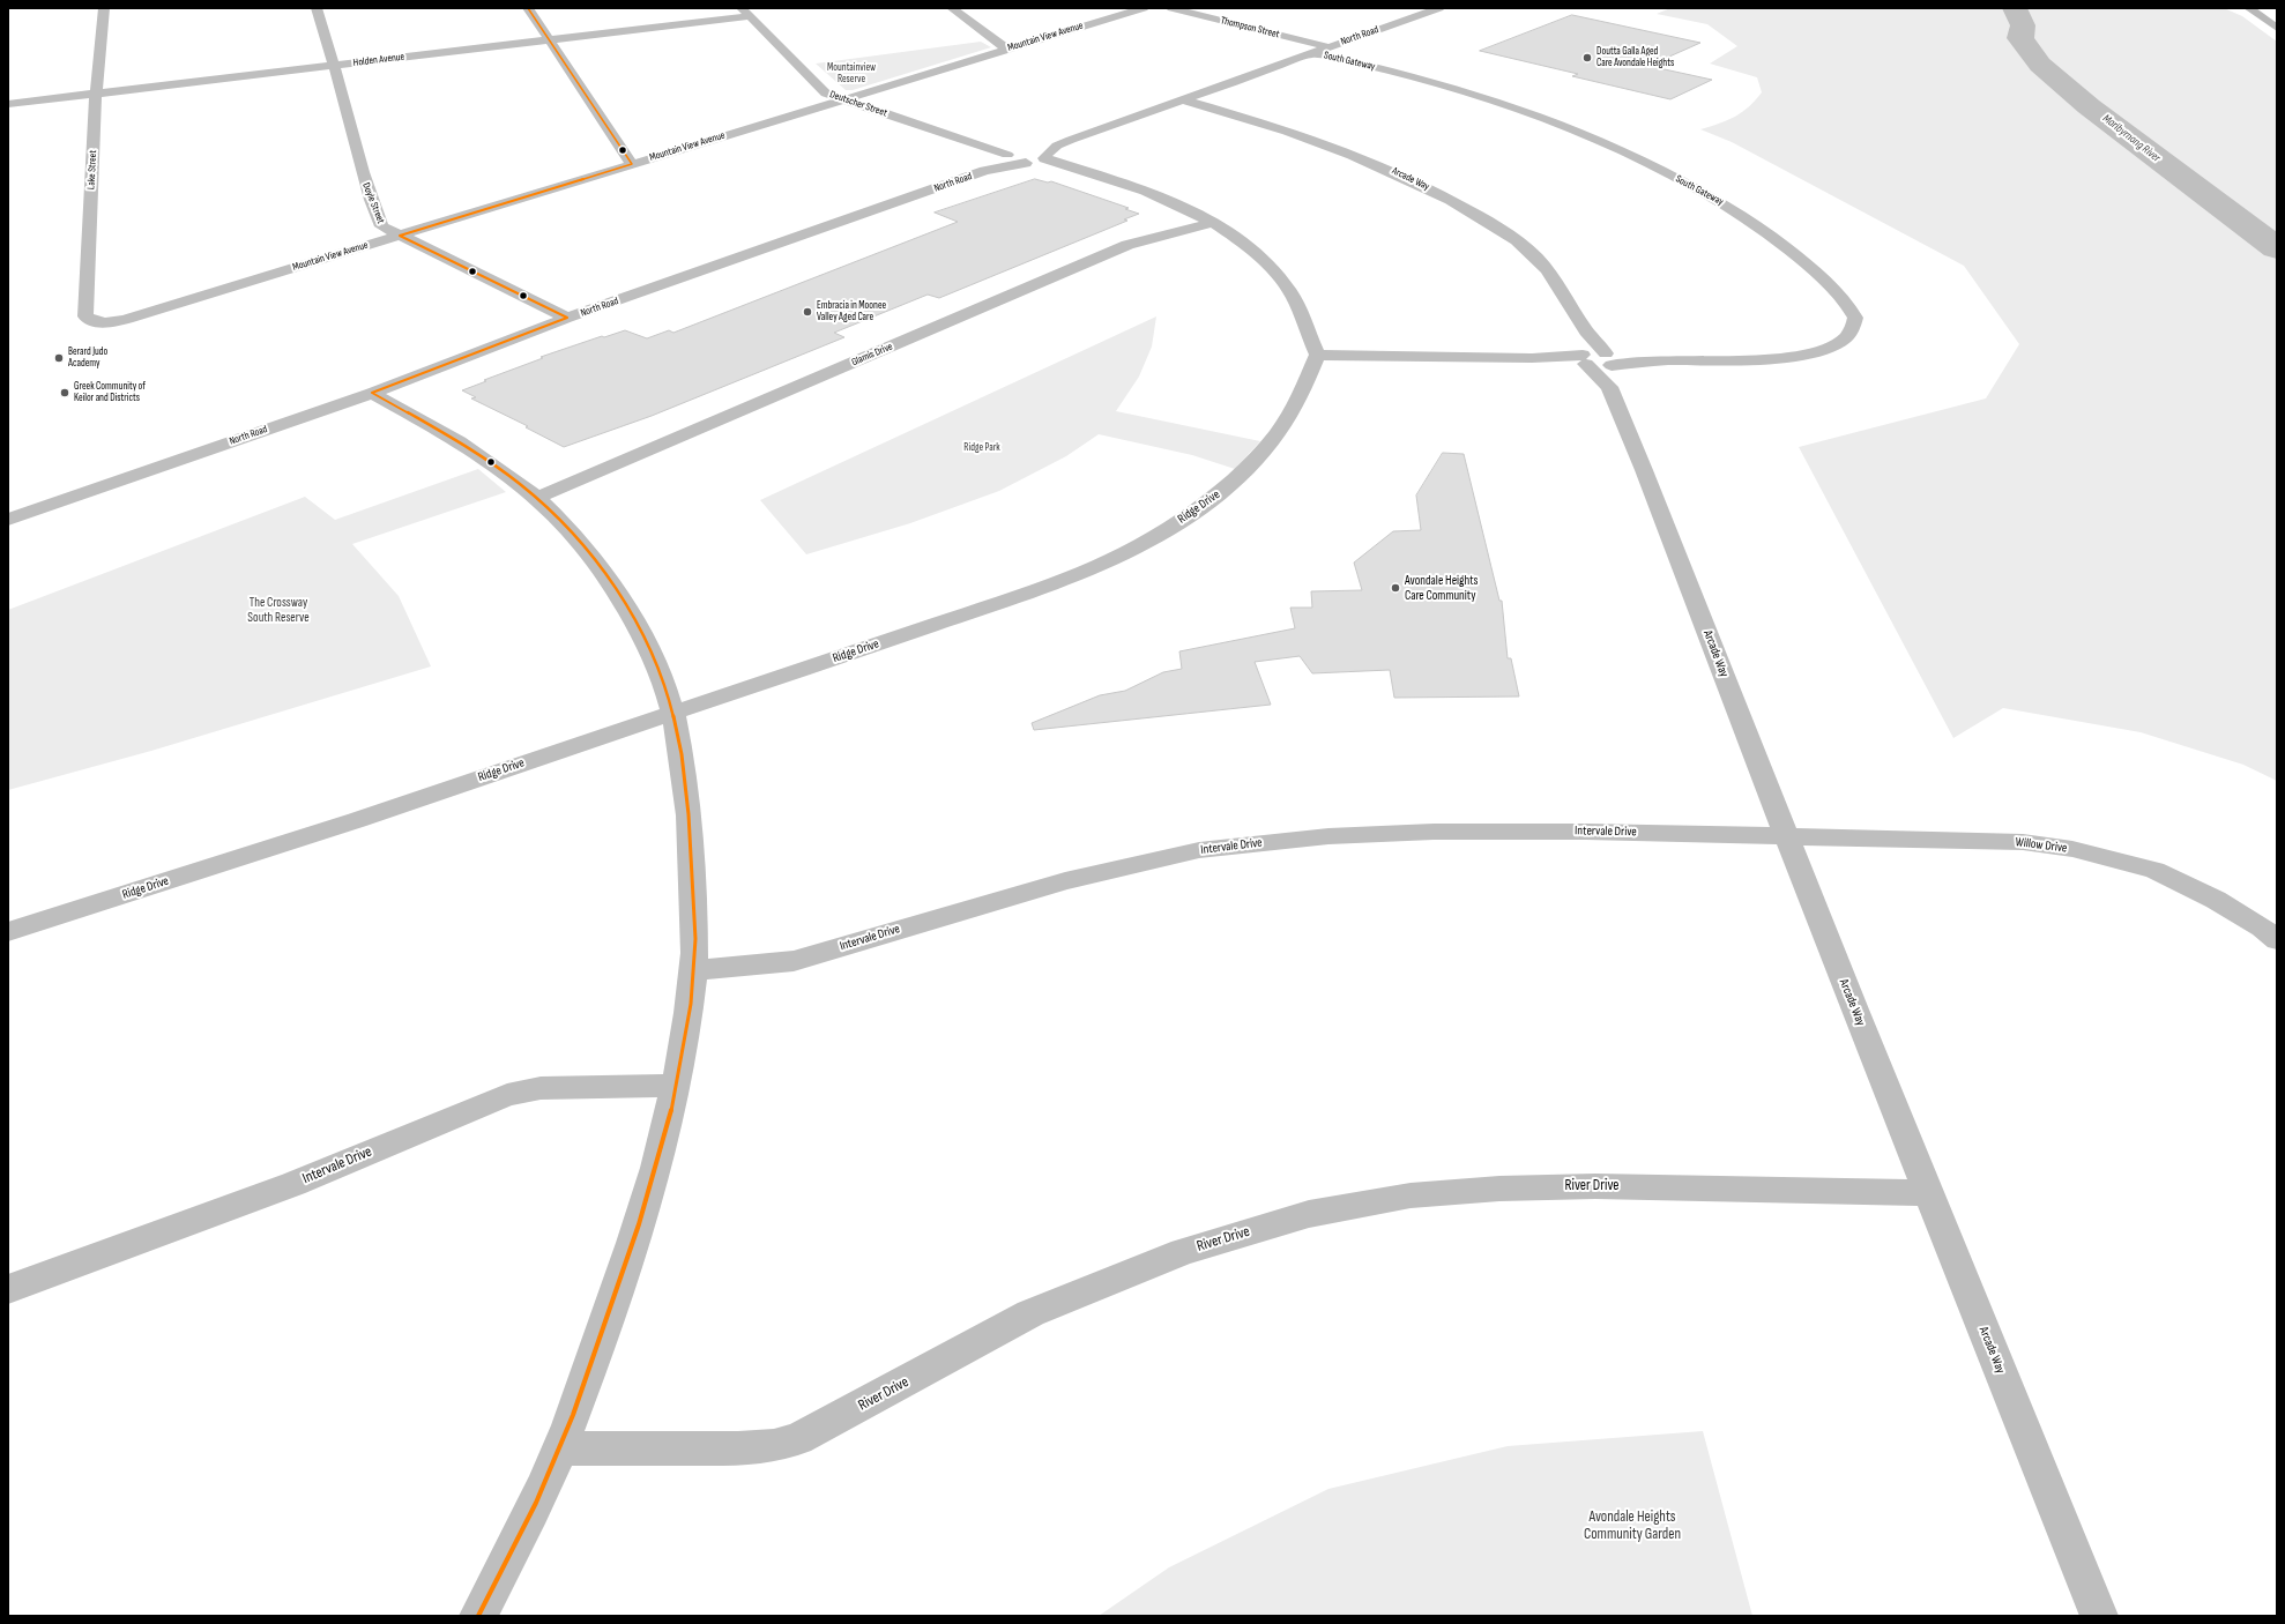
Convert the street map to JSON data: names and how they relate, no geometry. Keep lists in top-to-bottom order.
{
  "streets": {
    "street": [
      "Thompson Street",
      "North Road",
      "Mountain View Avenue",
      "Holden Avenue",
      "South Gateway",
      "Deutscher Street",
      "Lake Street",
      "Arcade Way",
      "Doyle Street",
      "Glamis Drive",
      "Ridge Drive",
      "Intervale Drive",
      "Willow Drive",
      "River Drive"
    ]
  },
  "crossings": [
    ["Thompson Street", "North Road"],
    ["North Road", "South Gateway"],
    ["North Road", "Deutscher Street"],
    ["North Road", "Arcade Way"],
    ["North Road", "Doyle Street"],
    ["Mountain View Avenue", "Deutscher Street"],
    ["Mountain View Avenue", "Lake Street"],
    ["Mountain View Avenue", "Doyle Street"],
    ["Holden Avenue", "Deutscher Street"],
    ["Holden Avenue", "Lake Street"],
    ["Holden Avenue", "Doyle Street"],
    ["South Gateway", "Arcade Way"],
    ["Arcade Way", "Intervale Drive"],
    ["Arcade Way", "Willow Drive"],
    ["Arcade Way", "River Drive"],
    ["Intervale Drive", "Willow Drive"]
  ],
  "water": ["Maribyrnong River"],
  "parks": [
    "Mountainview Reserve",
    "Ridge Park",
    "The Crossway South Reserve",
    "Avondale Heights Community Garden"
  ],
  "places": [
    "Doutta Galla Aged Care Avondale Heights",
    "Embracia in Moonee Valley Aged Care",
    "Berard Judo Academy",
    "Greek Community of Keilor and Districts",
    "Avondale Heights Care Community"
  ]
}
